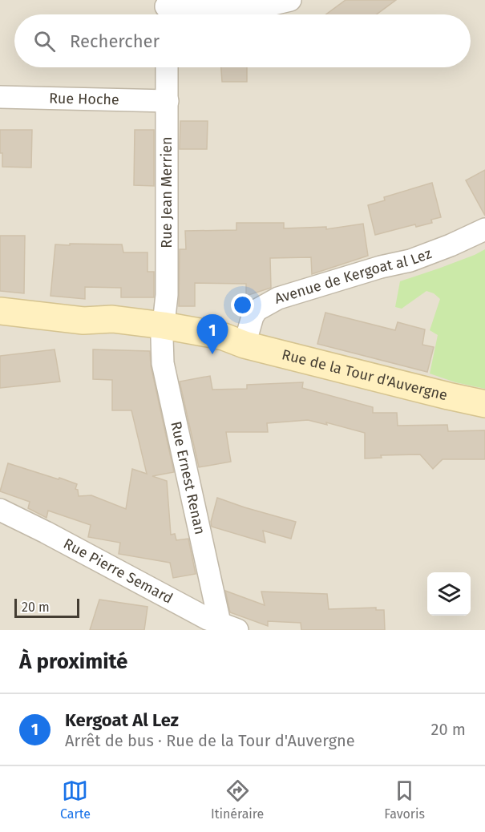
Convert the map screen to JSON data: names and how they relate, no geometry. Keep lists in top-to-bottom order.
{
  "streets": {
    "street": [
      "Rue Hoche",
      "Rue Jean Merrien",
      "Avenue de Kergoat al Lez",
      "Rue de la Tour d'Auvergne",
      "Rue Ernest Renan",
      "Rue Pierre Semard"
    ]
  },
  "crossings": [
    ["Rue Hoche", "Rue Jean Merrien"],
    ["Rue Jean Merrien", "Rue de la Tour d'Auvergne"],
    ["Rue Jean Merrien", "Rue Ernest Renan"],
    ["Avenue de Kergoat al Lez", "Rue de la Tour d'Auvergne"],
    ["Rue de la Tour d'Auvergne", "Rue Ernest Renan"],
    ["Rue Ernest Renan", "Rue Pierre Semard"]
  ],
  "scale_bar": "20 m",
  "page": {
    "search": "Rechercher",
    "pins": "1",
    "scale": "20 m",
    "heading": "À proximité",
    "list": [
      {
        "mark": "1",
        "name": "Kergoat Al Lez",
        "note": "Arrêt de bus · Rue de la Tour d'Auvergne",
        "value": "20 m"
      }
    ],
    "nav": ["Carte", "Itinéraire", "Favoris"]
  }
}
